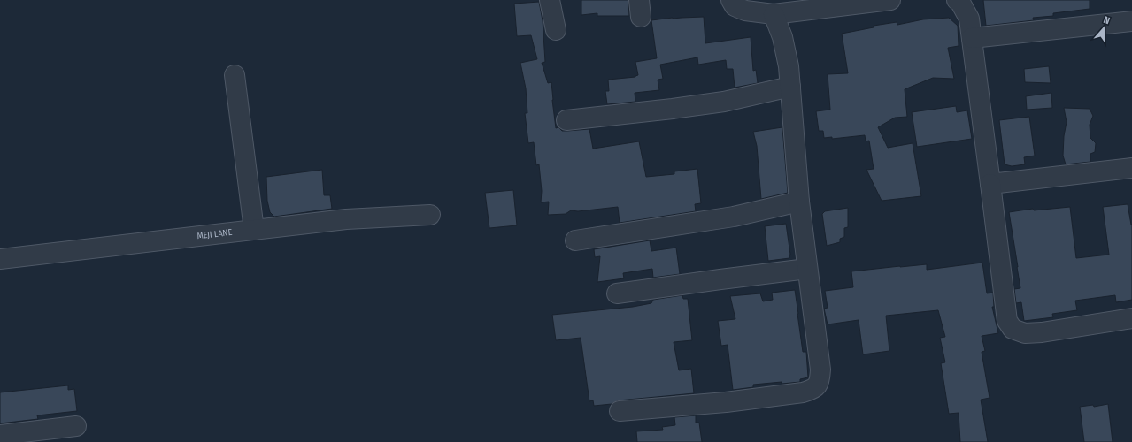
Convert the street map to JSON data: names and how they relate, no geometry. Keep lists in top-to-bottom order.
{
  "streets": {
    "street": ["MEJI LANE"]
  },
  "north": "top"
}
